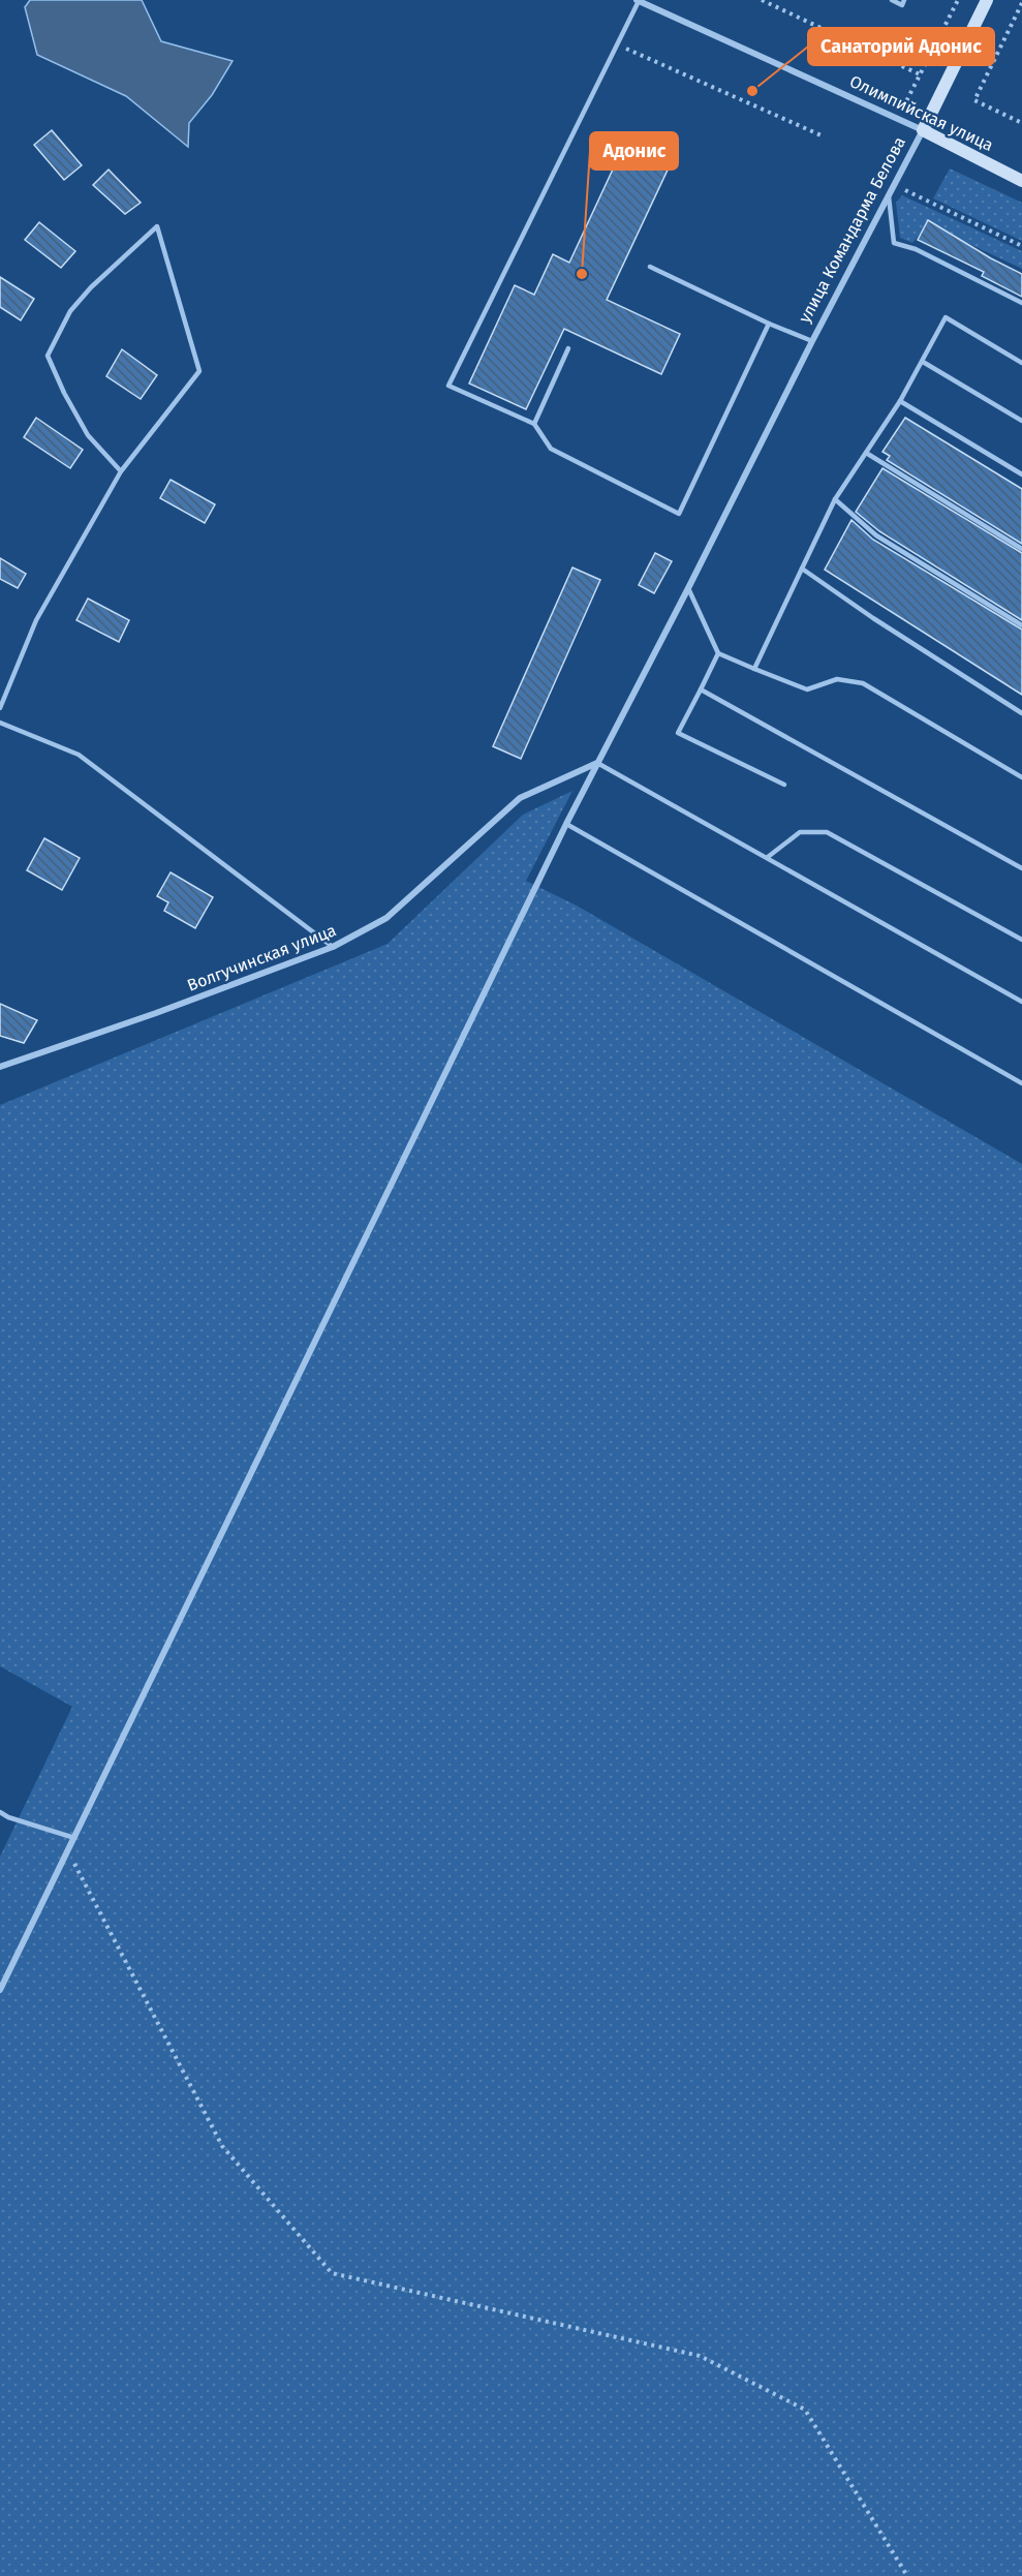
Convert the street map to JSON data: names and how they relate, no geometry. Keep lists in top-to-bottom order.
{
  "streets": {
    "main road": ["Олимпийская улица", "улица Командарма Белова"],
    "street": ["Волгучинская улица"]
  },
  "crossings": [
    ["Олимпийская улица", "улица Командарма Белова"],
    ["улица Командарма Белова", "Волгучинская улица"]
  ],
  "places": ["Санаторий Адонис", "Адонис"]
}
